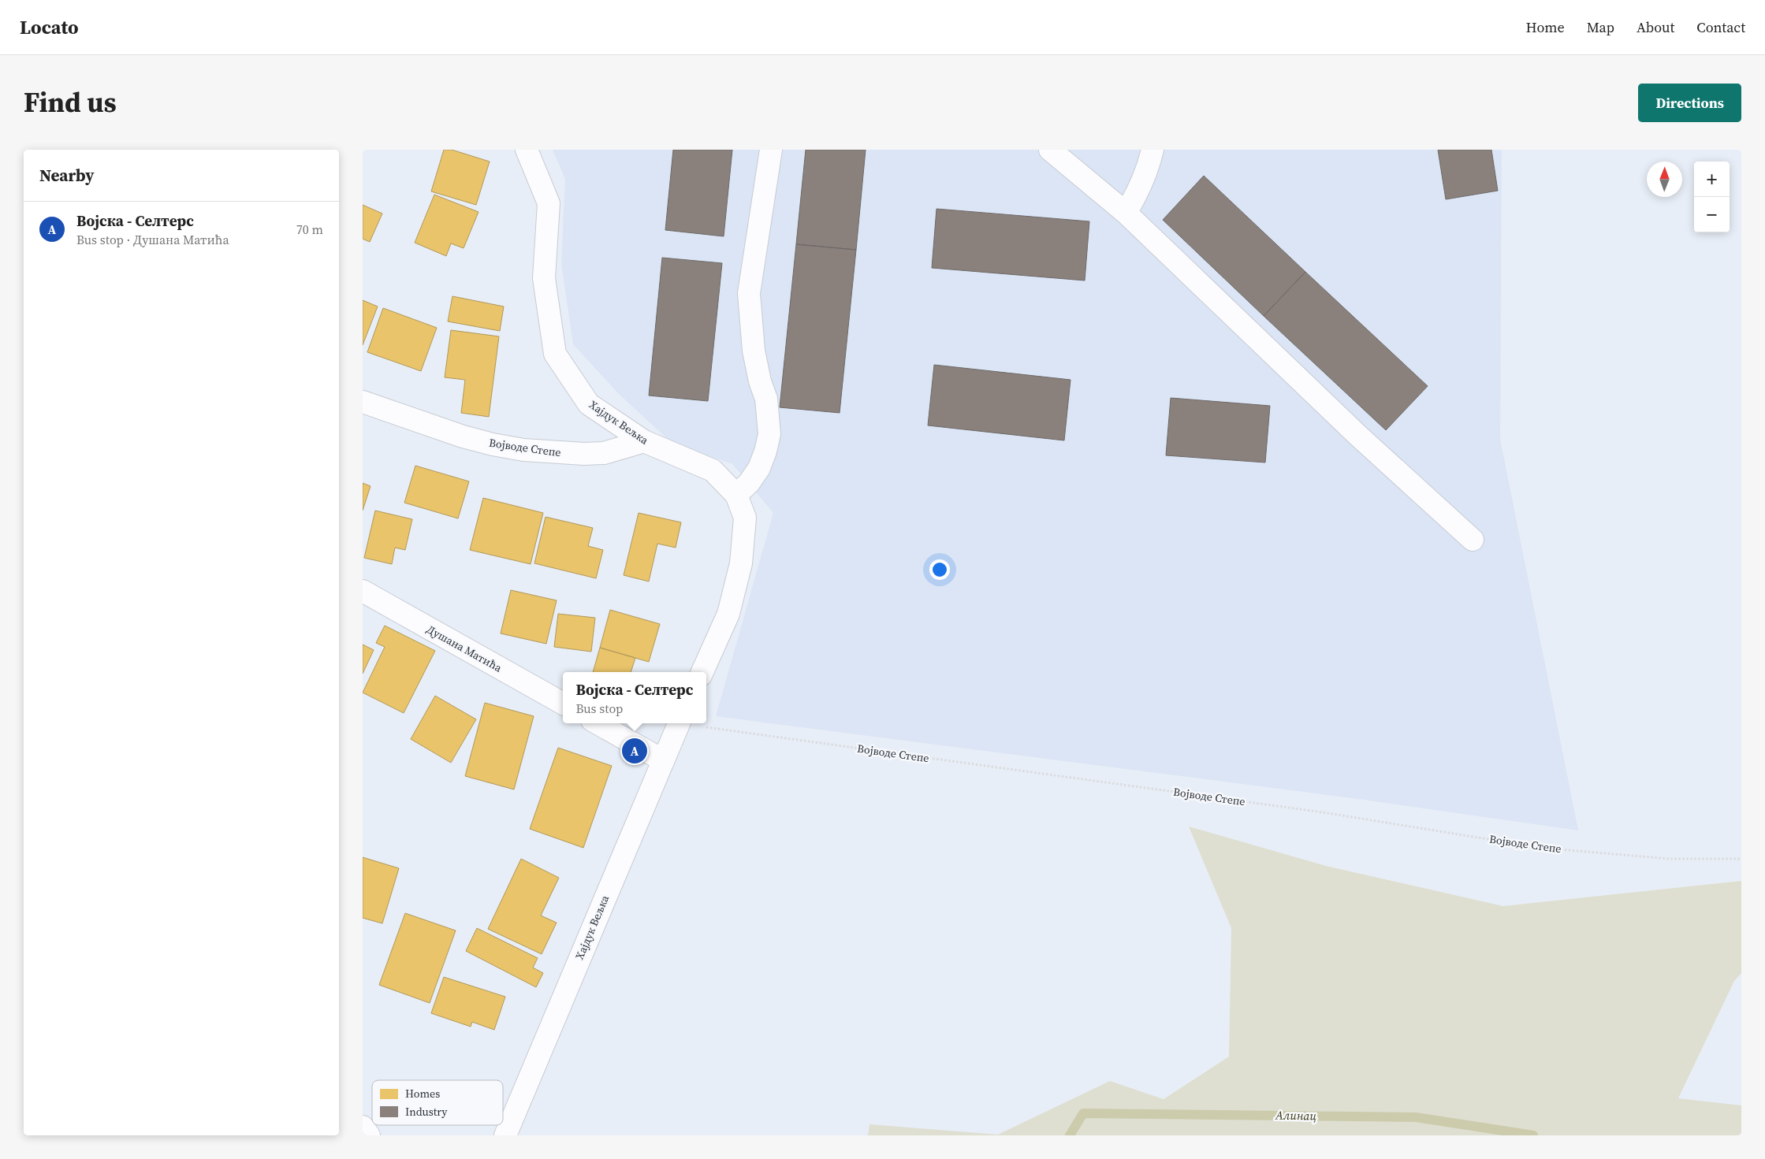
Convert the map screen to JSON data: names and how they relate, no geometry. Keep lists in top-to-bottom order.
{
  "streets": {
    "street": ["Хајдук Вељка", "Војводе Степе", "Душана Матића"]
  },
  "crossings": [
    ["Хајдук Вељка", "Војводе Степе"]
  ],
  "water": ["Алинац"],
  "legend": ["Homes", "Industry"],
  "north": "top",
  "page": {
    "header": "Locato",
    "nav": [
      "Home",
      "Map",
      "About",
      "Contact"
    ],
    "title": "Find us",
    "buttons": "Directions",
    "heading": "Nearby",
    "map_buttons": ["+", "−"],
    "list": [
      {
        "mark": "A",
        "name": "Војска - Селтерс",
        "note": "Bus stop · Душана Матића",
        "value": "70 m"
      }
    ],
    "popup": ["Војска - Селтерс", "Bus stop"],
    "pins": "A"
  }
}
